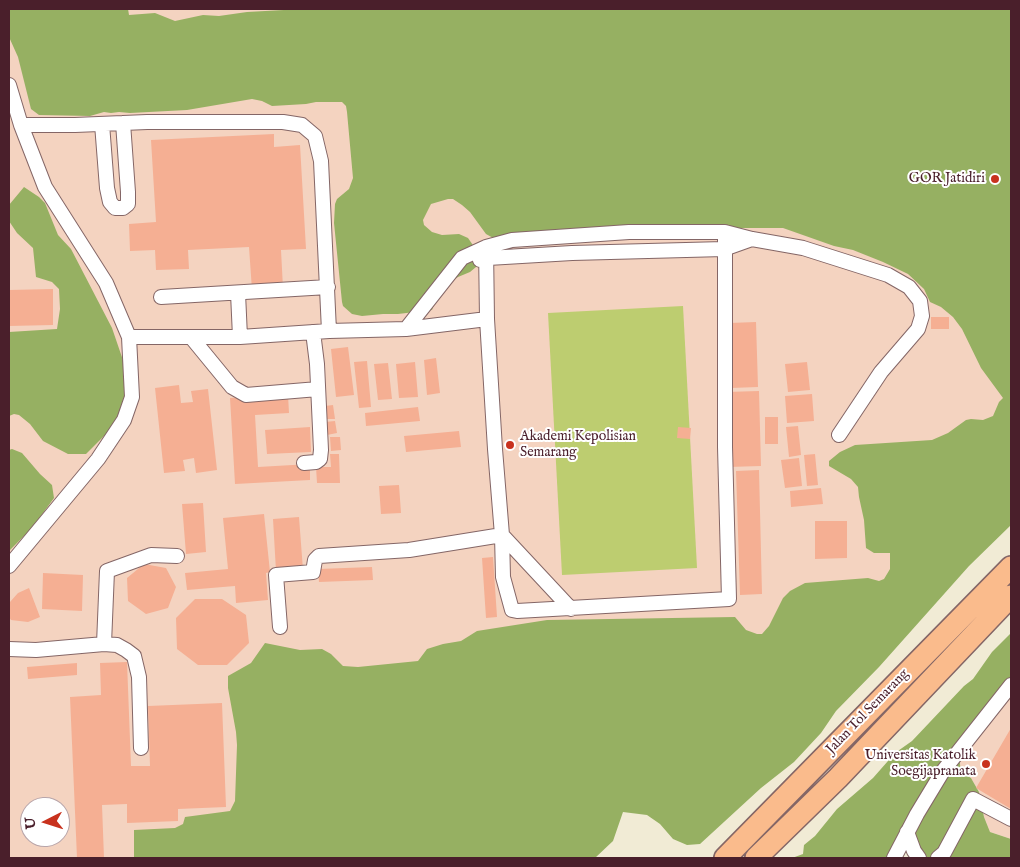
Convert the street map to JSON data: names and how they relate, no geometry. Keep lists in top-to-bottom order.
{
  "streets": {
    "highway": ["Jalan Tol Semarang"]
  },
  "places": ["GOR Jatidiri", "Akademi Kepolisian Semarang", "Universitas Katolik Soegijapranata"],
  "north": "left"
}
